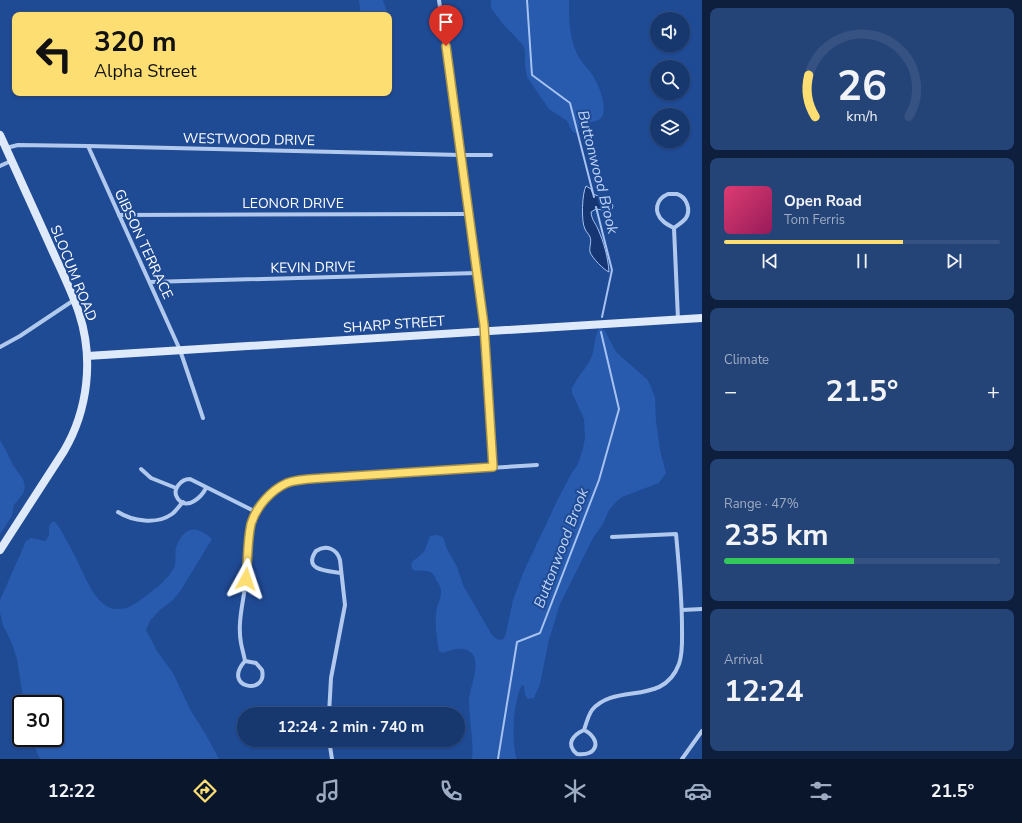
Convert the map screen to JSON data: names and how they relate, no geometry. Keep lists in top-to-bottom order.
{
  "streets": {
    "street": [
      "WESTWOOD DRIVE",
      "LEONOR DRIVE",
      "GIBSON TERRACE",
      "KEVIN DRIVE",
      "SLOCUM ROAD",
      "SHARP STREET"
    ]
  },
  "crossings": [
    ["WESTWOOD DRIVE", "GIBSON TERRACE"],
    ["WESTWOOD DRIVE", "SLOCUM ROAD"],
    ["LEONOR DRIVE", "GIBSON TERRACE"],
    ["GIBSON TERRACE", "KEVIN DRIVE"],
    ["GIBSON TERRACE", "SHARP STREET"],
    ["SLOCUM ROAD", "SHARP STREET"]
  ],
  "water": ["Buttonwood Brook"],
  "page": {
    "turn": ["320 m", "Alpha Street"],
    "song": ["Open Road", "Tom Ferris"],
    "tile": [
      "Climate",
      ["Range · 47%", "235 km"],
      ["Arrival", "12:24"]
    ],
    "heat": ["−", "21.5°", "+"],
    "limit": "30",
    "trip": "12:24 · 2 min · 740 m",
    "tabs": ["12:22", "21.5°"],
    "gauge": ["26", "km/h"]
  }
}
